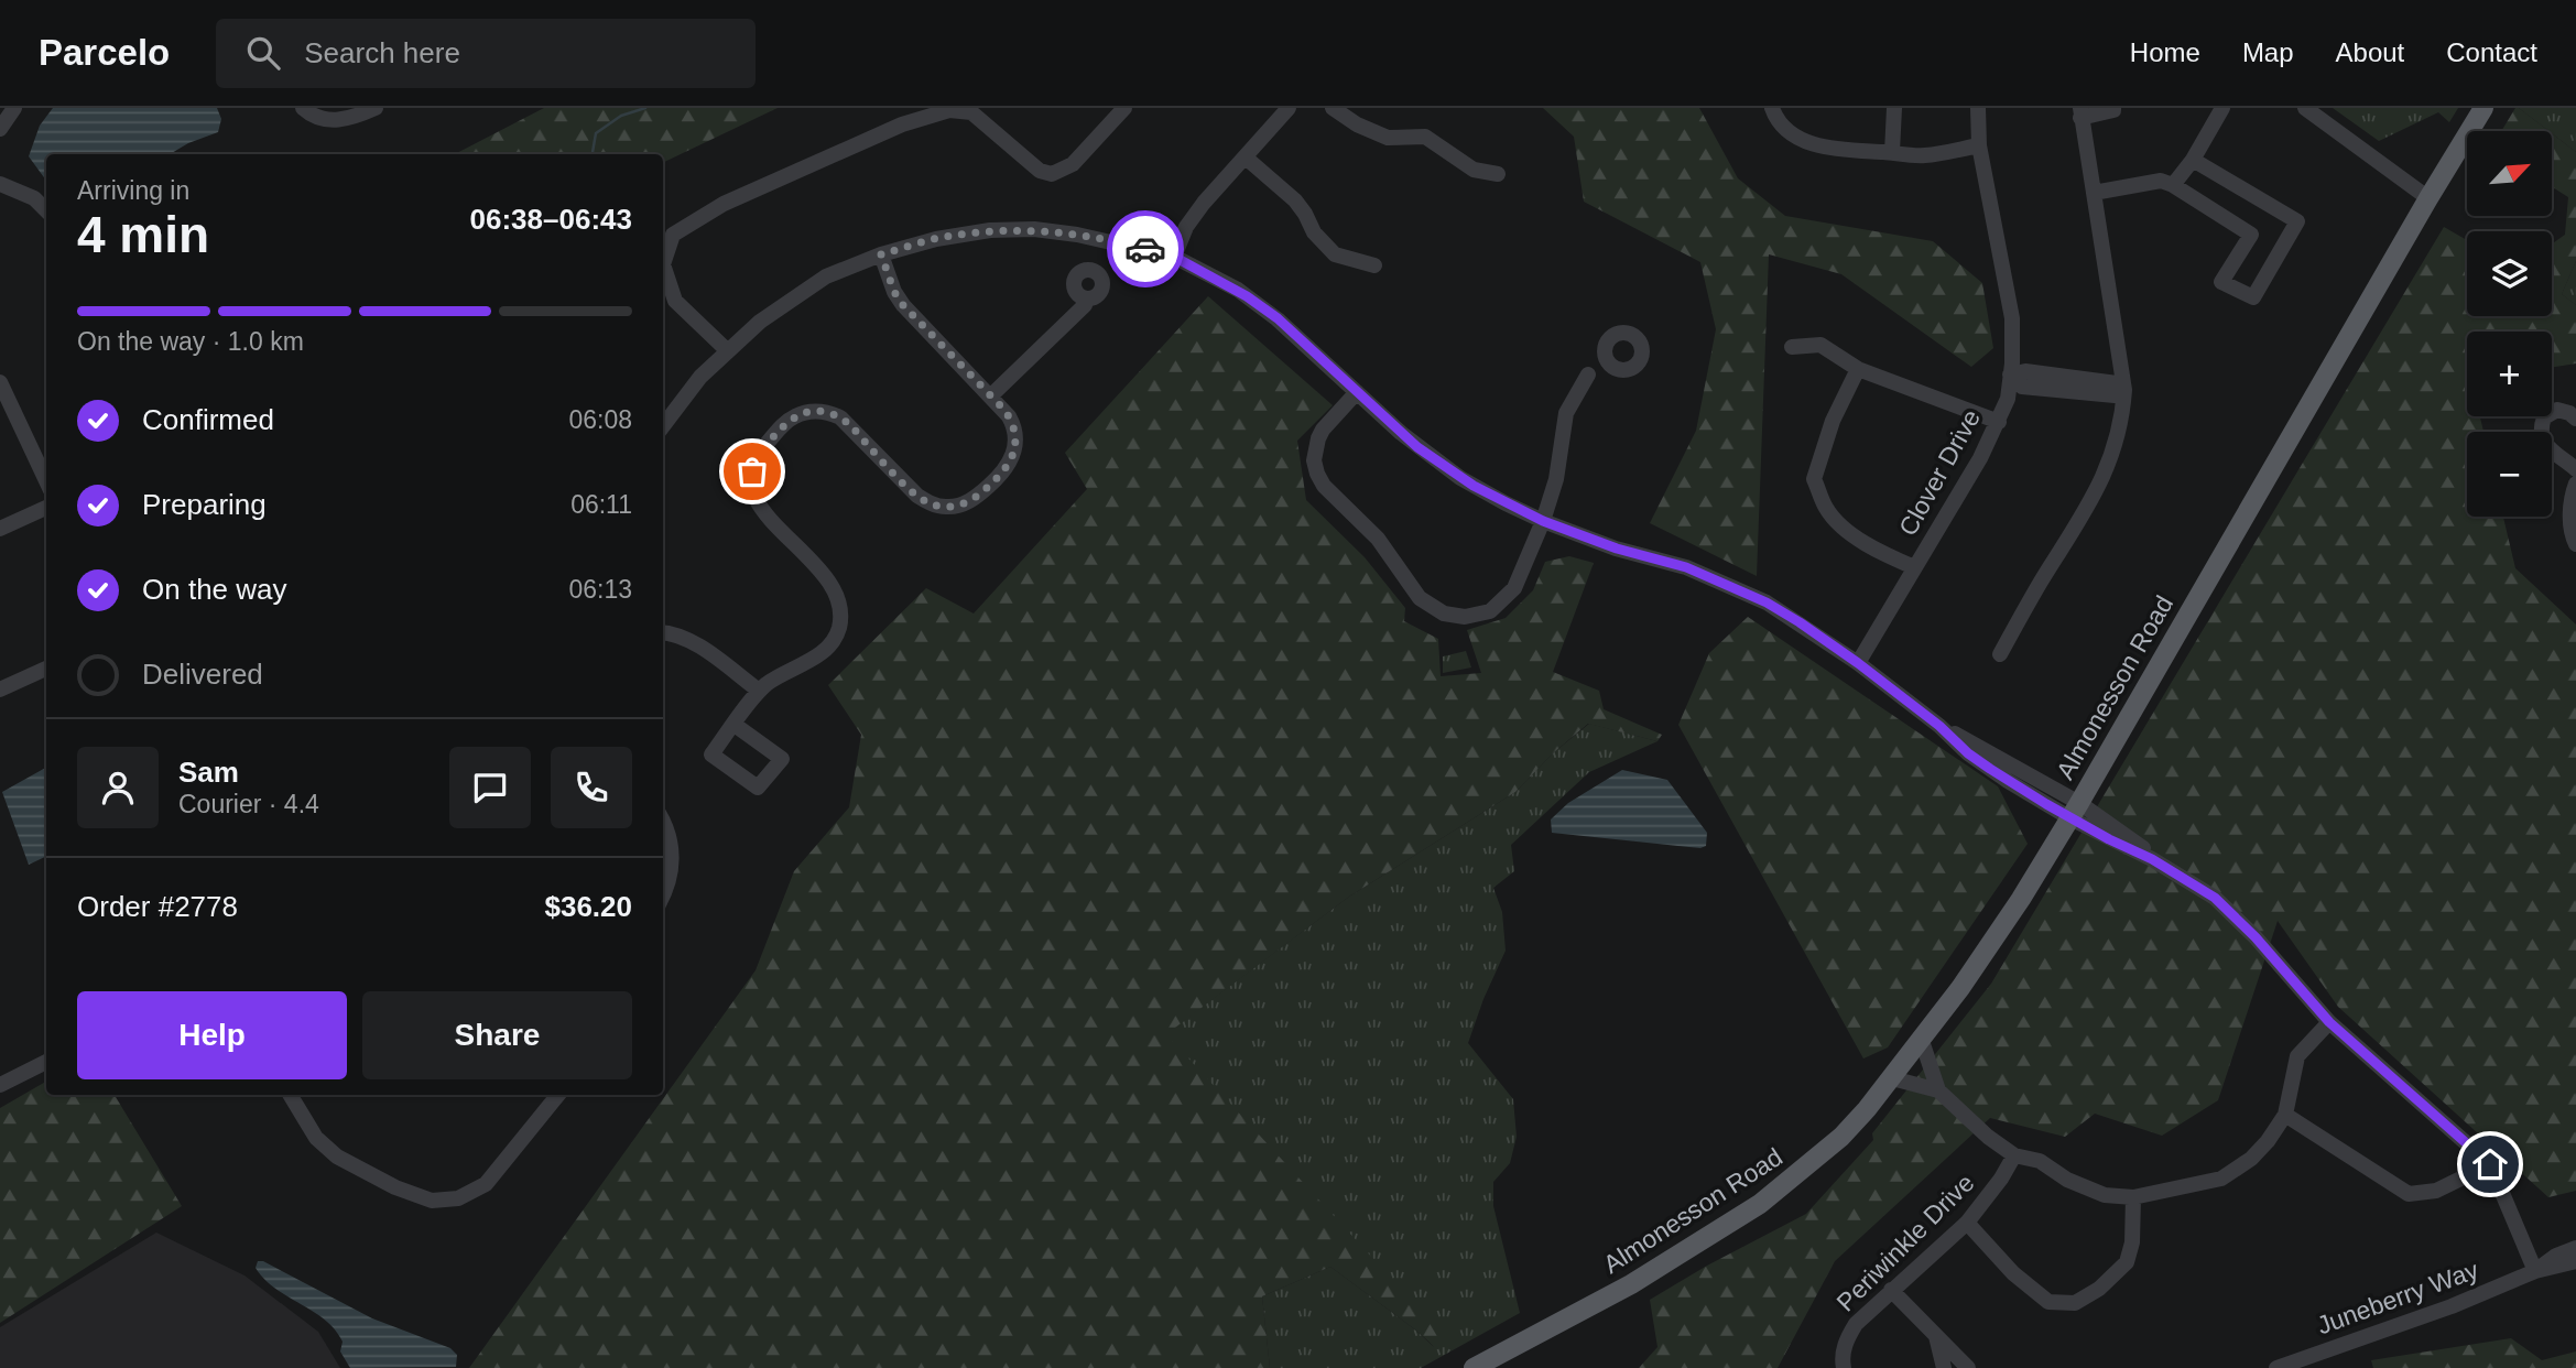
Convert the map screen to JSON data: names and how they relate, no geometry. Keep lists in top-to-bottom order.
{
  "streets": {
    "main road": ["Almonesson Road"],
    "street": ["Clover Drive", "Periwinkle Drive", "Juneberry Way"]
  },
  "north": "top right",
  "page": {
    "header": "Parcelo",
    "search": "Search here",
    "nav": [
      "Home",
      "Map",
      "About",
      "Contact"
    ],
    "map_buttons": ["+", "−"],
    "heading": ["4 min", "Arriving in", "06:38–06:43"],
    "panel": [
      "Sam",
      "Courier · 4.4",
      "Order #2778",
      "$36.20"
    ],
    "bar": "On the way · 1.0 km",
    "list": [
      ["Confirmed", "06:08"],
      ["Preparing", "06:11"],
      ["On the way", "06:13"],
      "Delivered"
    ],
    "buttons": ["Help", "Share"]
  }
}
